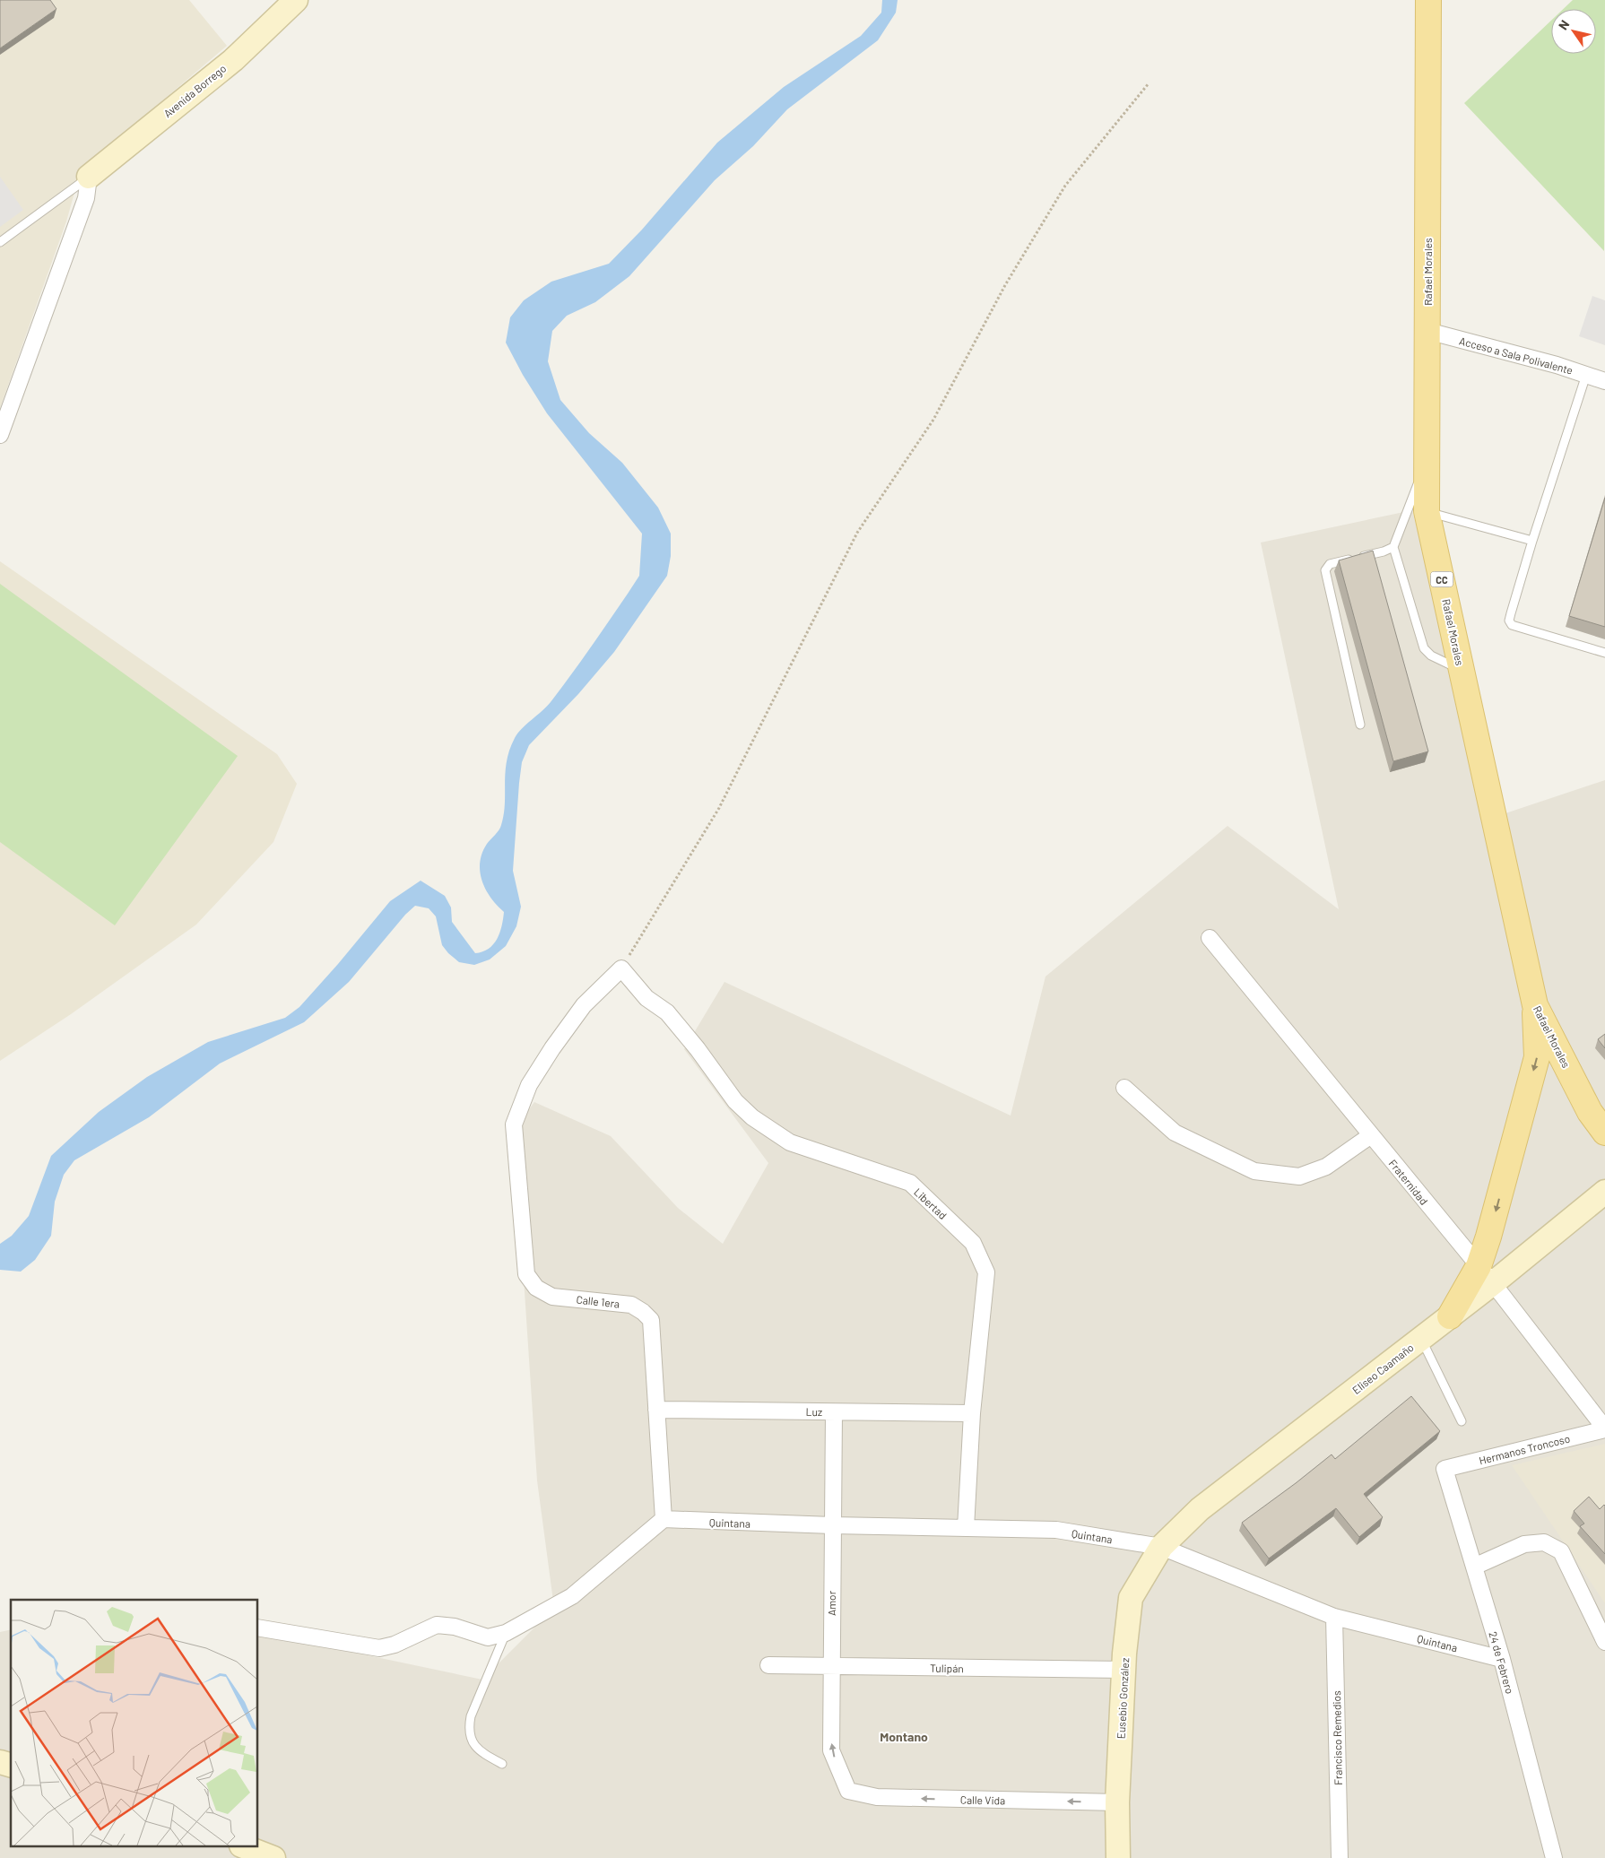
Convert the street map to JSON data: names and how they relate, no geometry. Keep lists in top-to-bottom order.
{
  "streets": {
    "main road": [
      "Avenida Borrego",
      "Rafael Morales",
      "CC",
      "Eliseo Caamaño",
      "Eusebio González"
    ],
    "street": [
      "Acceso a Sala Polivalente",
      "Fraternidad",
      "Libertad",
      "Calle 1era",
      "Luz",
      "Hermanos Troncoso",
      "Quintana",
      "Amor",
      "24 de Febrero",
      "Tulipán",
      "Francisco Remedios",
      "Calle Vida"
    ]
  },
  "crossings": [
    ["Rafael Morales", "Acceso a Sala Polivalente"],
    ["Fraternidad", "Hermanos Troncoso"],
    ["Libertad", "Calle 1era"],
    ["Libertad", "Luz"],
    ["Libertad", "Quintana"],
    ["Calle 1era", "Luz"],
    ["Calle 1era", "Quintana"],
    ["Eliseo Caamaño", "Quintana"],
    ["Eliseo Caamaño", "Eusebio González"],
    ["Luz", "Amor"],
    ["Hermanos Troncoso", "24 de Febrero"],
    ["Quintana", "Amor"],
    ["Quintana", "24 de Febrero"],
    ["Quintana", "Eusebio González"],
    ["Quintana", "Francisco Remedios"],
    ["Amor", "Tulipán"],
    ["Amor", "Calle Vida"],
    ["Tulipán", "Eusebio González"],
    ["Eusebio González", "Calle Vida"]
  ],
  "one_way": ["Calle Vida"],
  "districts": ["Montano"],
  "north": "top left"
}
